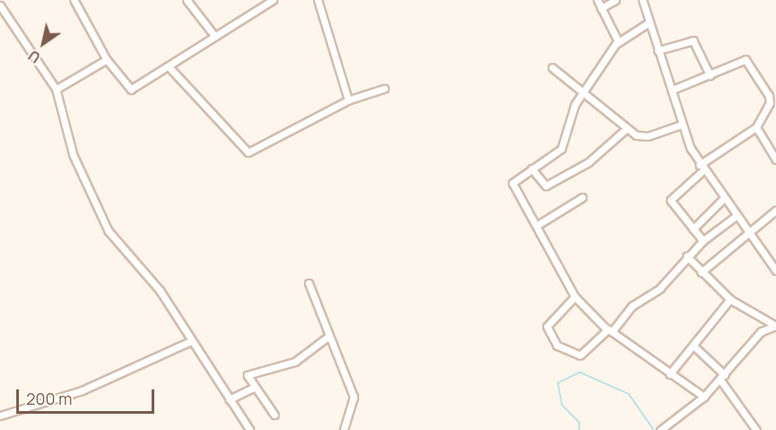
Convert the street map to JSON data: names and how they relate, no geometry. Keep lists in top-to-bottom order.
{
  "scale_bar": "200 m",
  "north": "bottom left"
}
